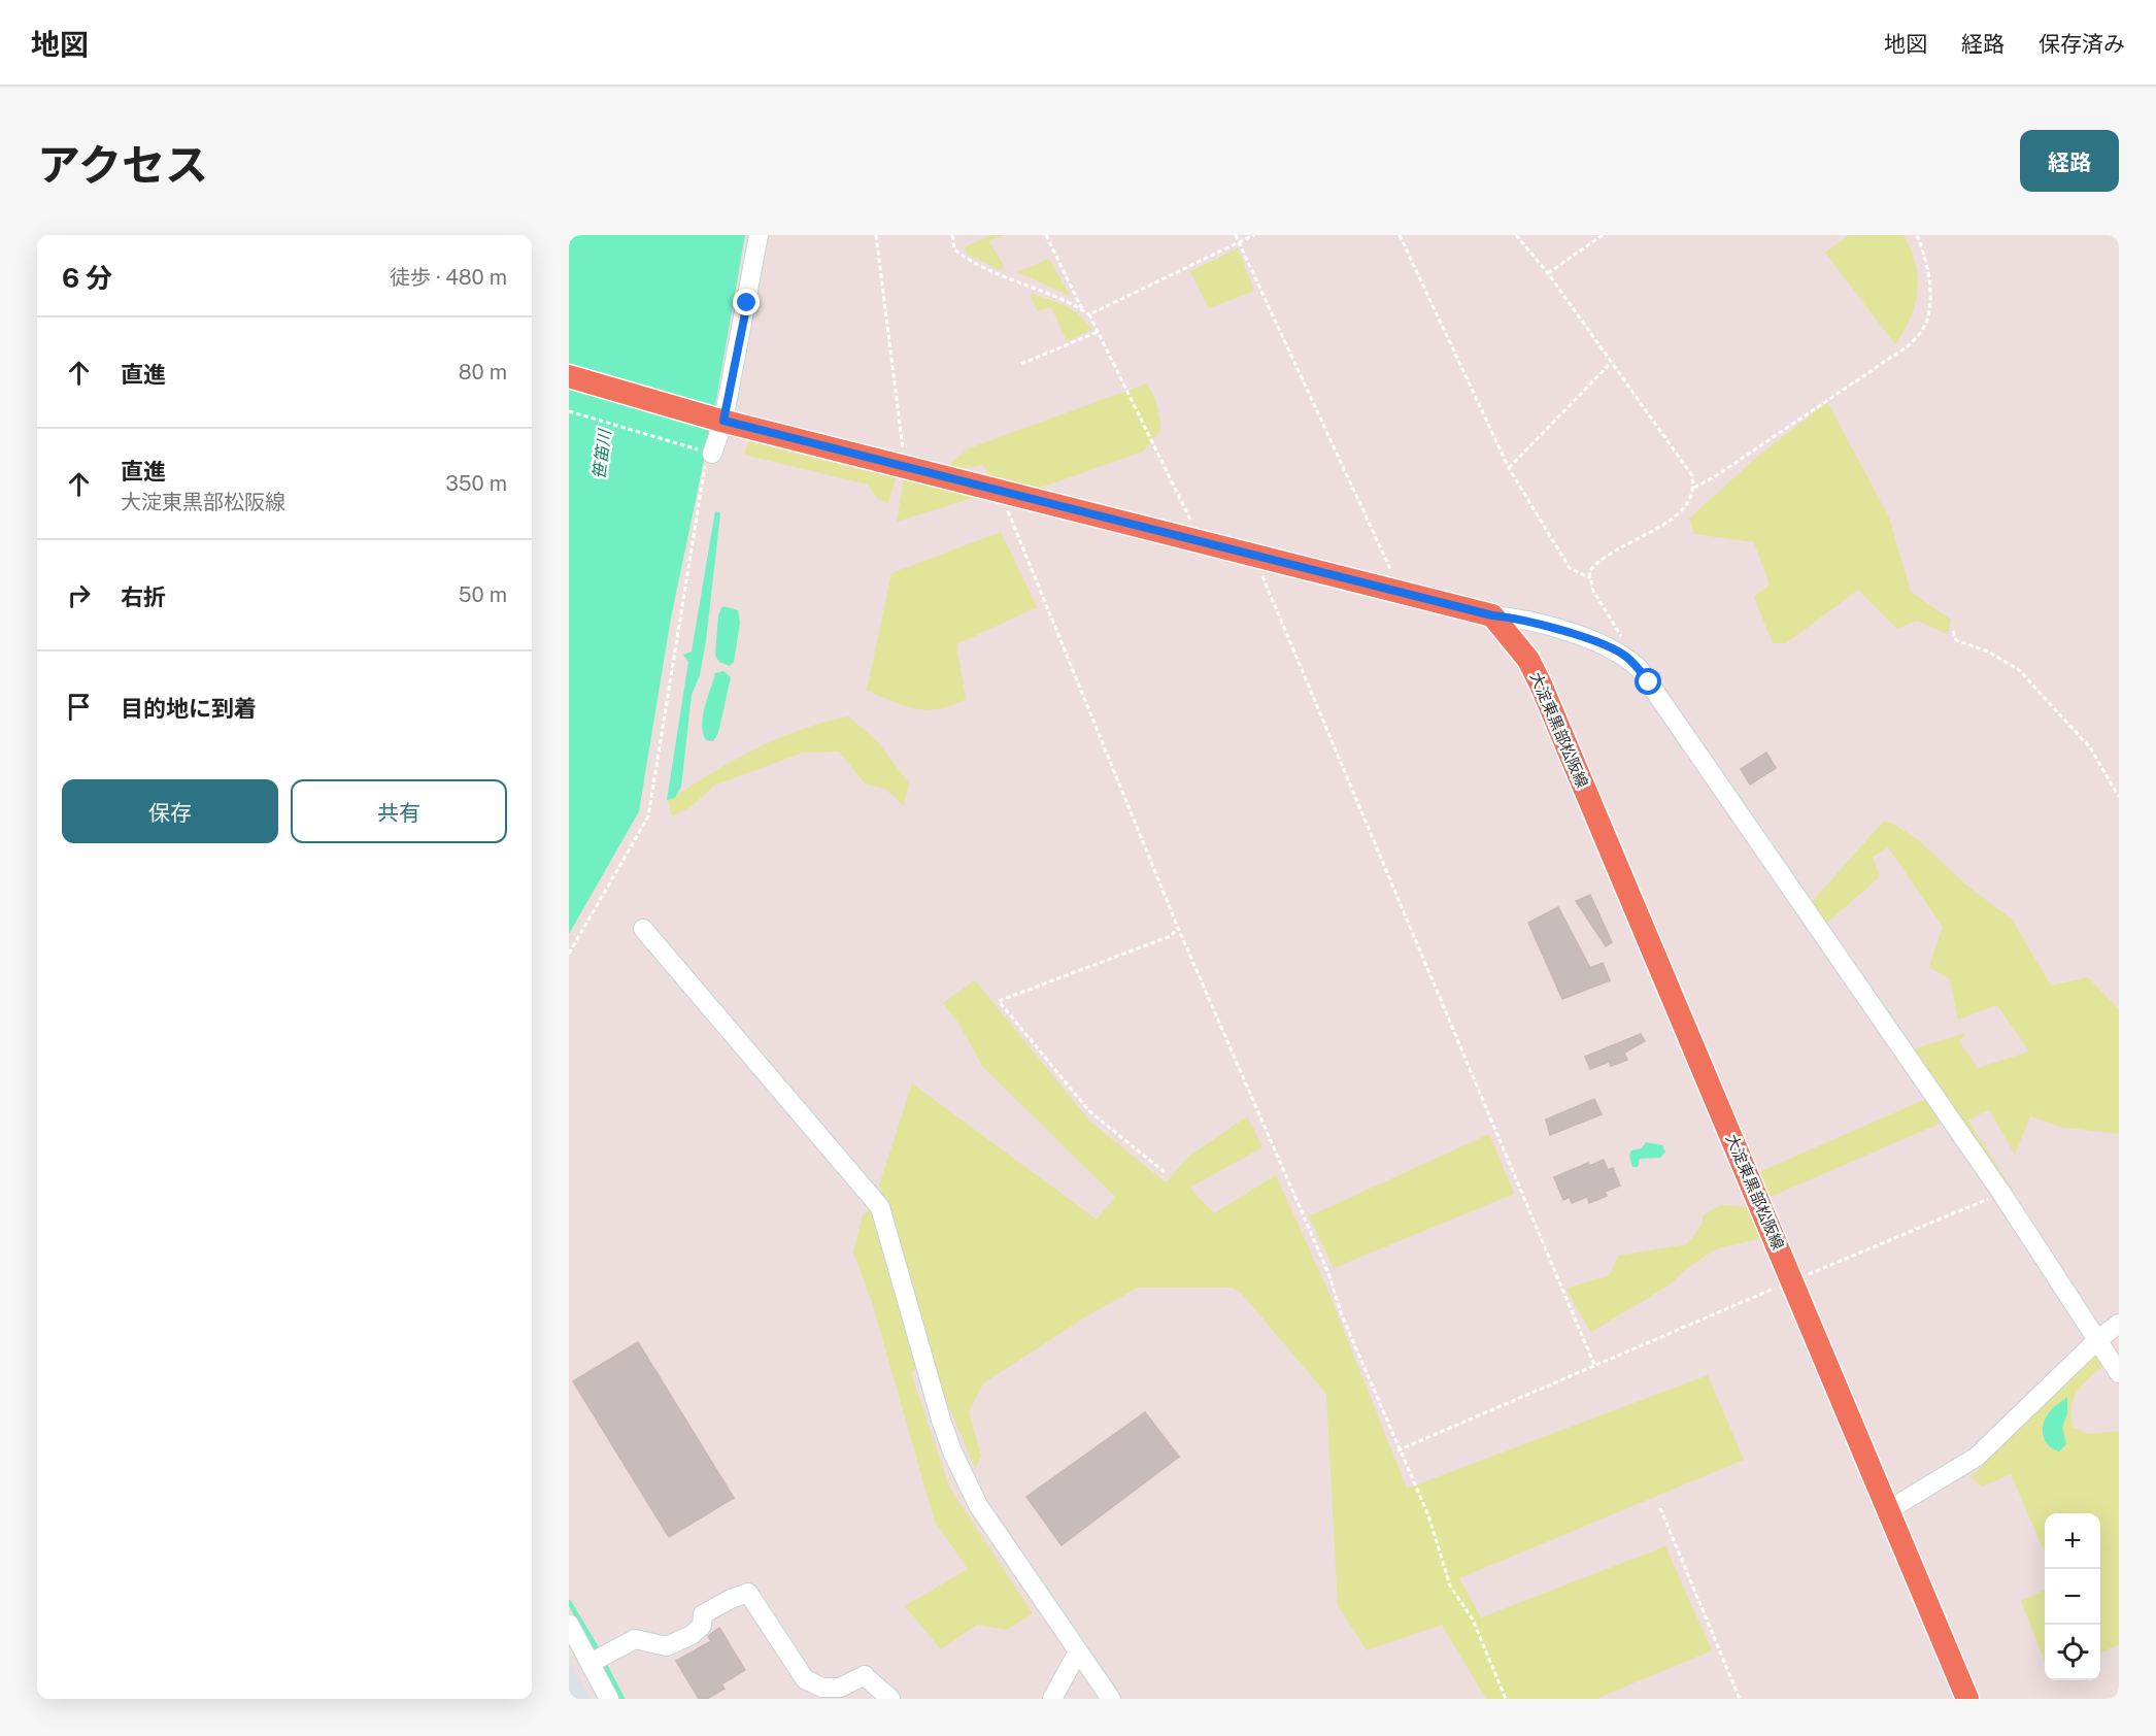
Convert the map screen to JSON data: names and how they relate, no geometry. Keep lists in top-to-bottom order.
{
  "streets": {
    "main road": ["大淀東黒部松阪線"]
  },
  "water": ["笹笛川"],
  "page": {
    "header": "地図",
    "nav": ["地図", "経路", "保存済み"],
    "title": "アクセス",
    "buttons": [
      "経路",
      ["保存", "共有"]
    ],
    "heading": ["6 分", "徒歩 · 480 m"],
    "list": [
      ["直進", "80 m"],
      ["直進", "大淀東黒部松阪線", "350 m"],
      ["右折", "50 m"],
      "目的地に到着"
    ],
    "map_buttons": ["+", "−"]
  }
}
